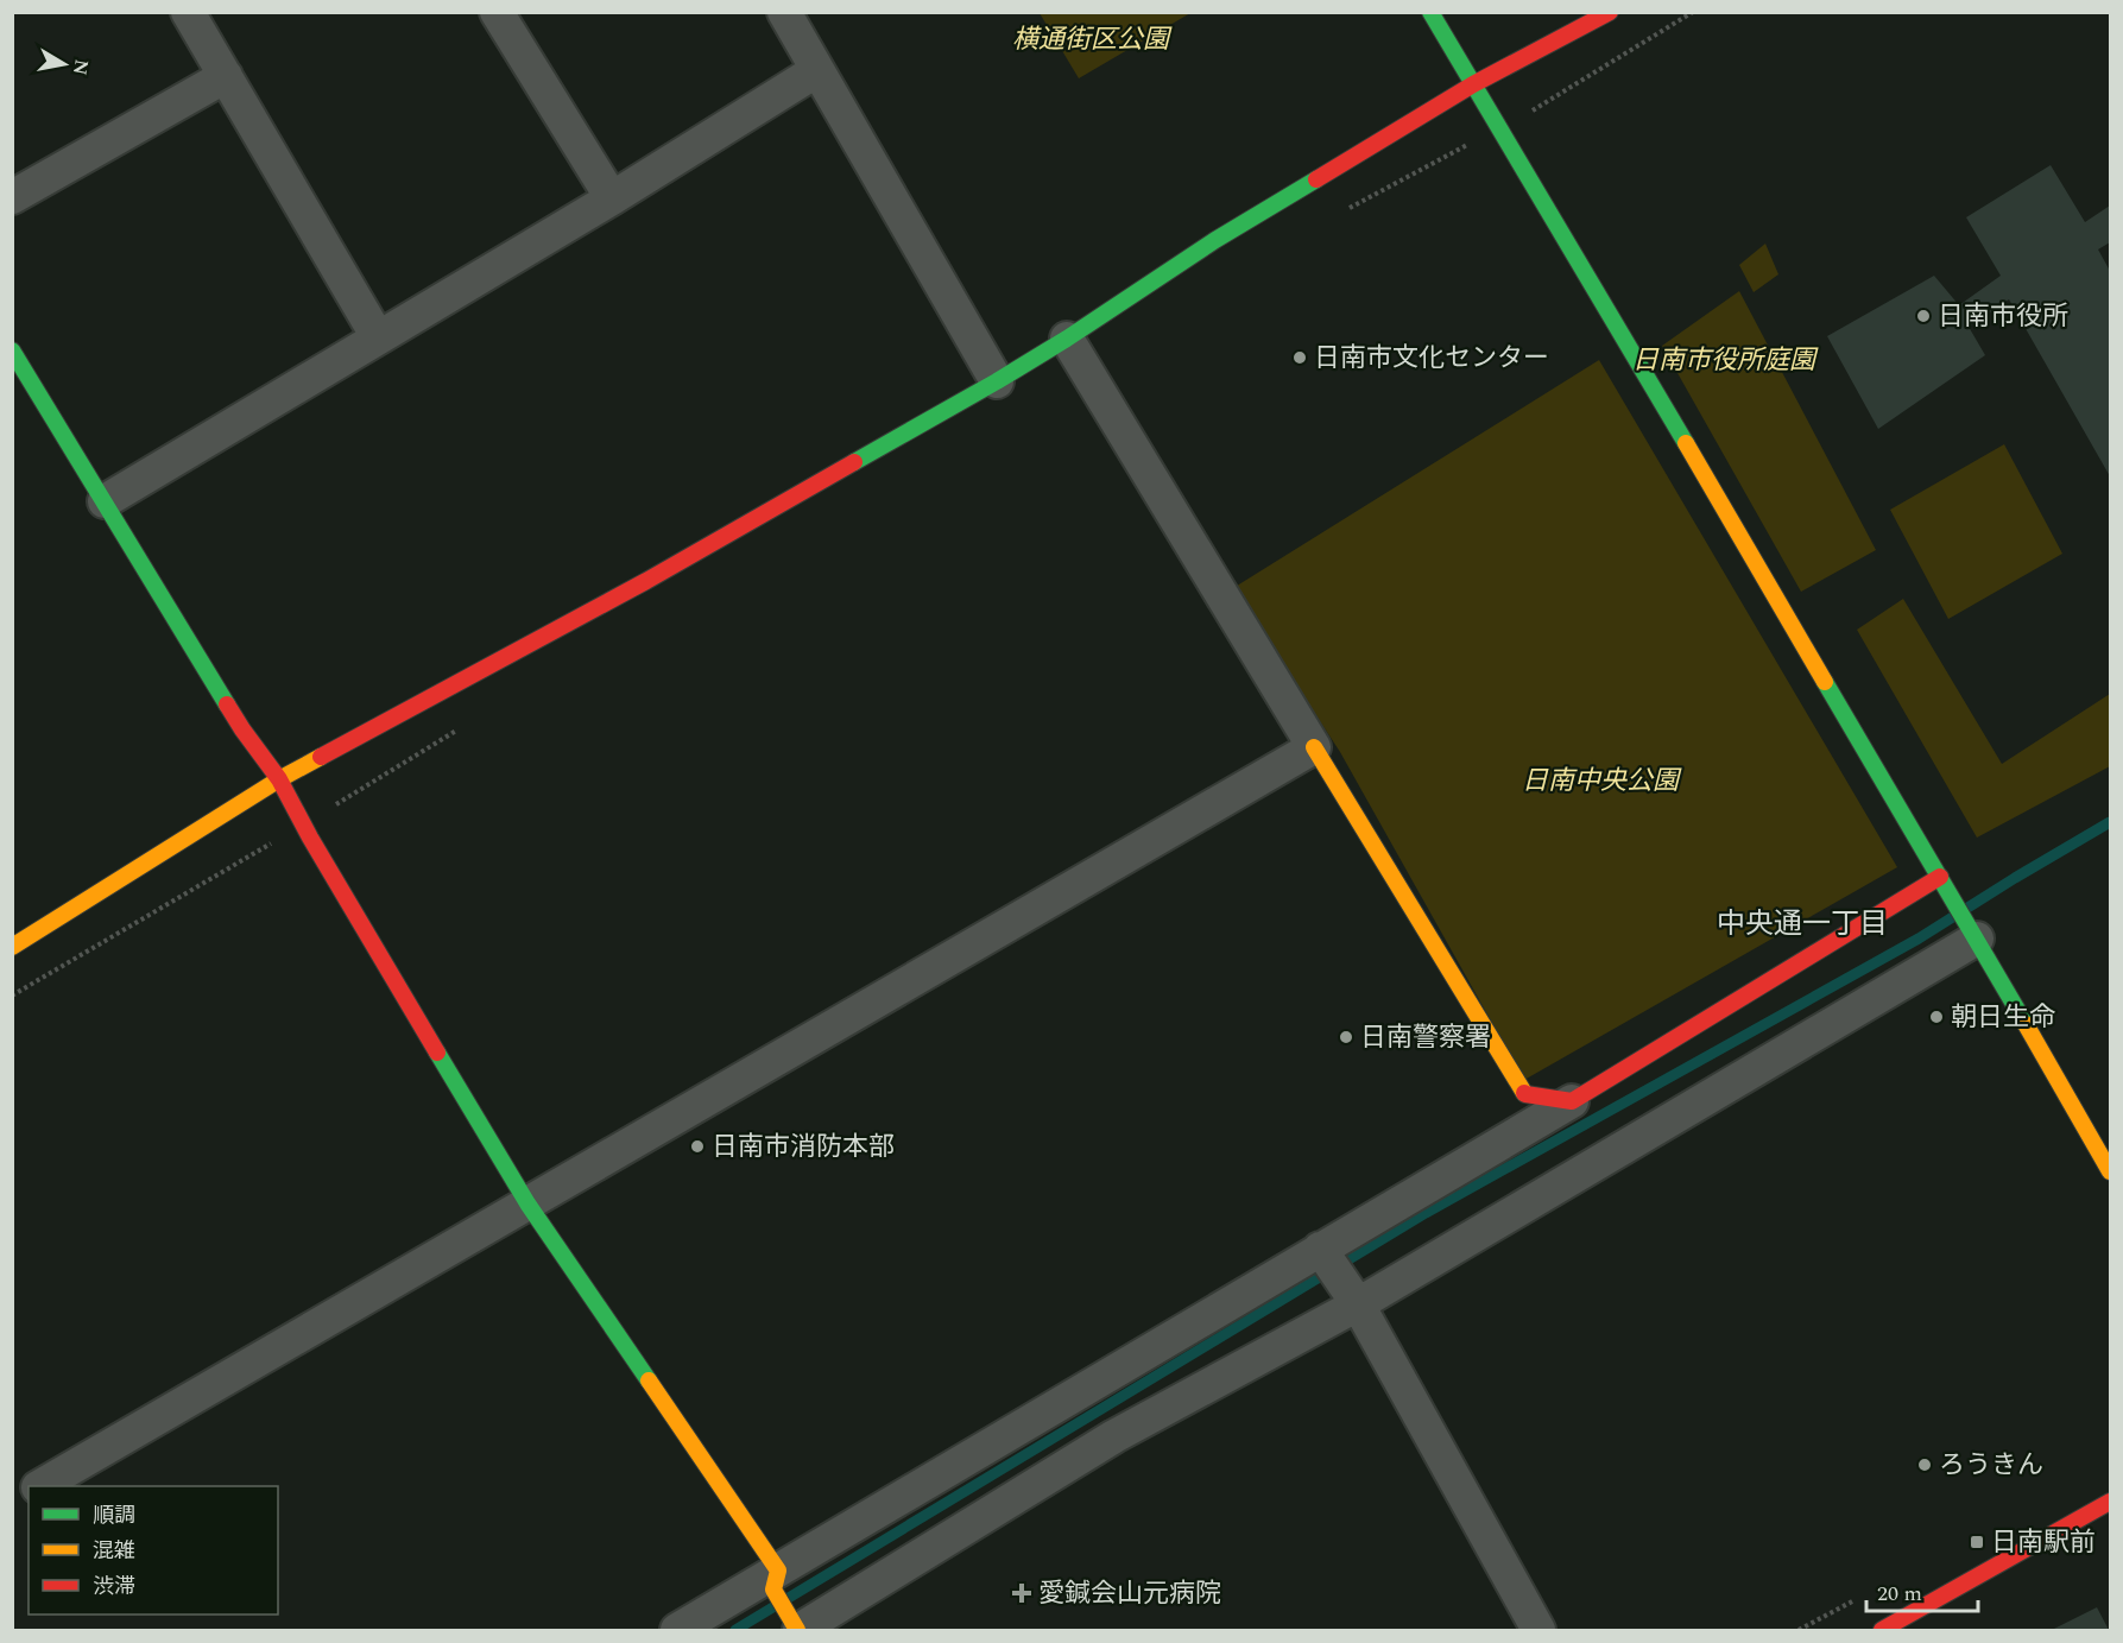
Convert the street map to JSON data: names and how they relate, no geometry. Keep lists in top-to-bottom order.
{
  "districts": ["中央通一丁目"],
  "parks": ["横通街区公園", "日南市役所庭園", "日南中央公園"],
  "places": {
    "other": [
      "日南市役所",
      "日南市文化センター",
      "朝日生命",
      "日南警察署",
      "日南市消防本部",
      "ろうきん"
    ],
    "transit": ["日南駅前"],
    "health": ["愛鍼会山元病院"]
  },
  "legend": ["順調", "混雑", "渋滞"],
  "scale_bar": "20 m",
  "north": "right"
}
